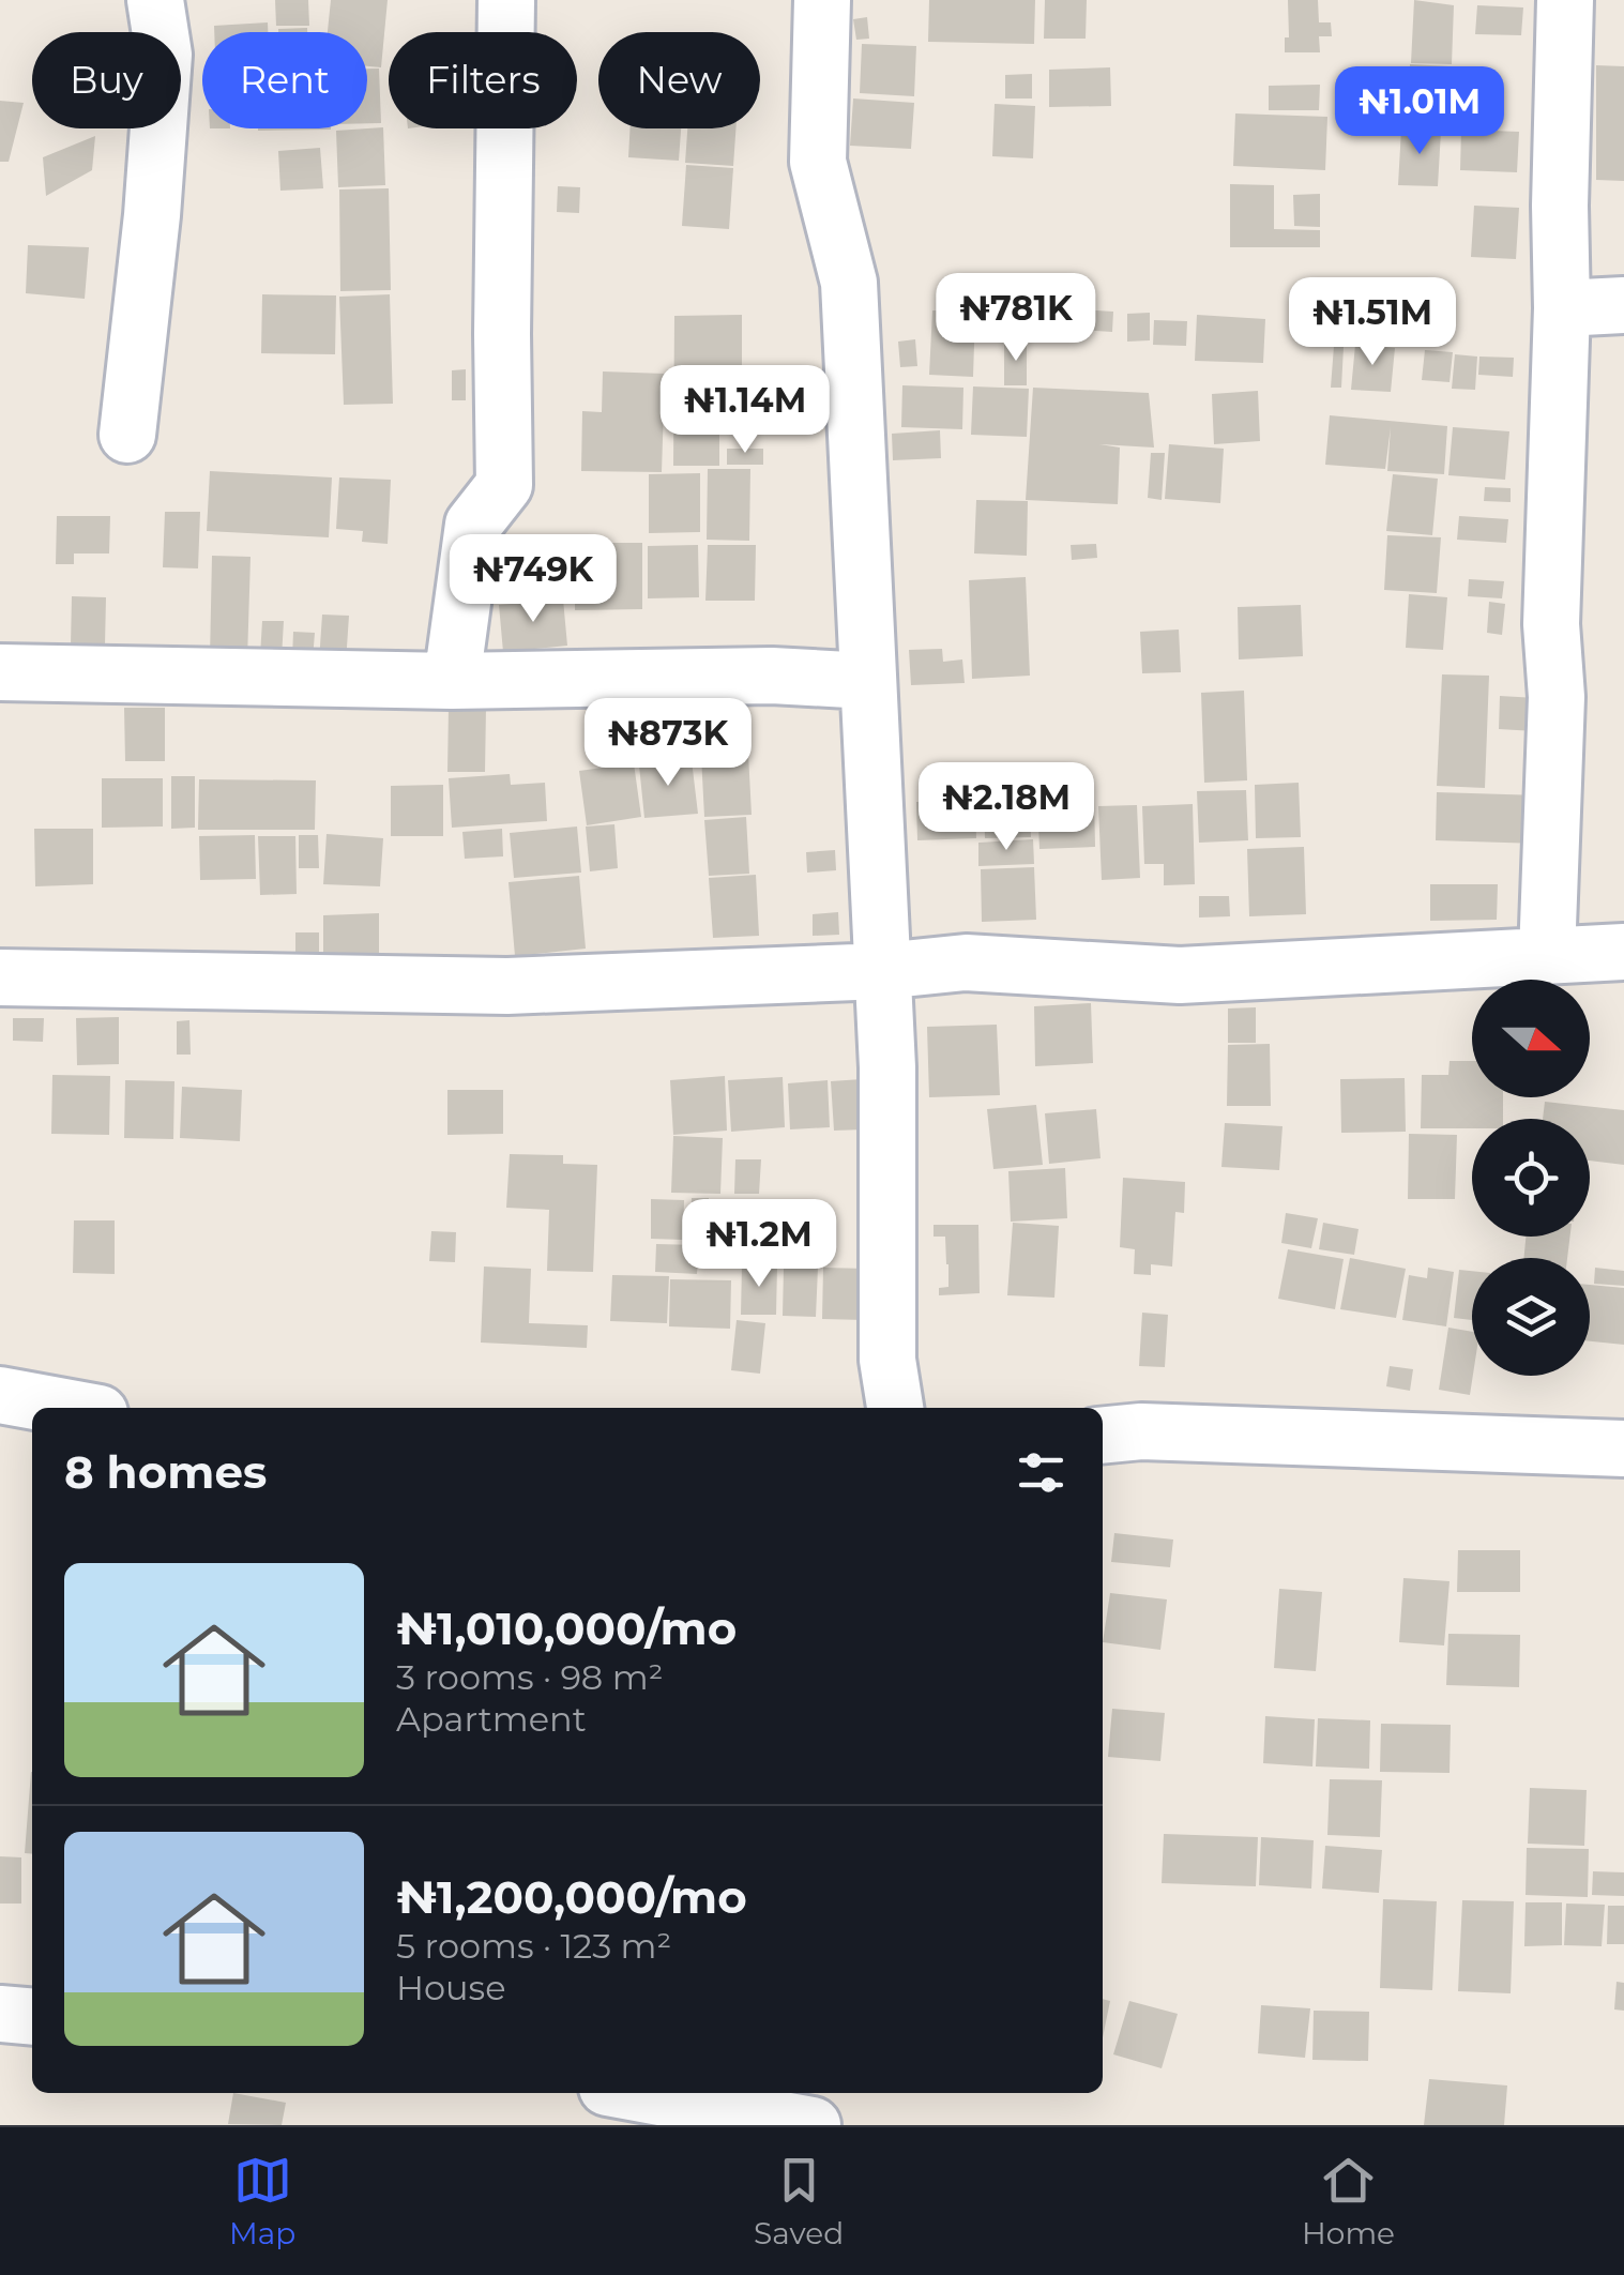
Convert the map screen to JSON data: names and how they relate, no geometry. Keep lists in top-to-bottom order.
{
  "north": "right",
  "page": {
    "chip": [
      "Buy",
      "Rent",
      "Filters",
      "New"
    ],
    "price": [
      "₦1.01M",
      "₦781K",
      "₦1.51M",
      "₦1.14M",
      "₦749K",
      "₦873K",
      "₦2.18M",
      "₦1.2M"
    ],
    "heading": "8 homes",
    "list": [
      {
        "name": "₦1,010,000/mo",
        "note": "3 rooms · 98 m² · Apartment"
      },
      {
        "name": "₦1,200,000/mo",
        "note": "5 rooms · 123 m² · House"
      }
    ],
    "tabs": ["Map", "Saved", "Home"]
  }
}
